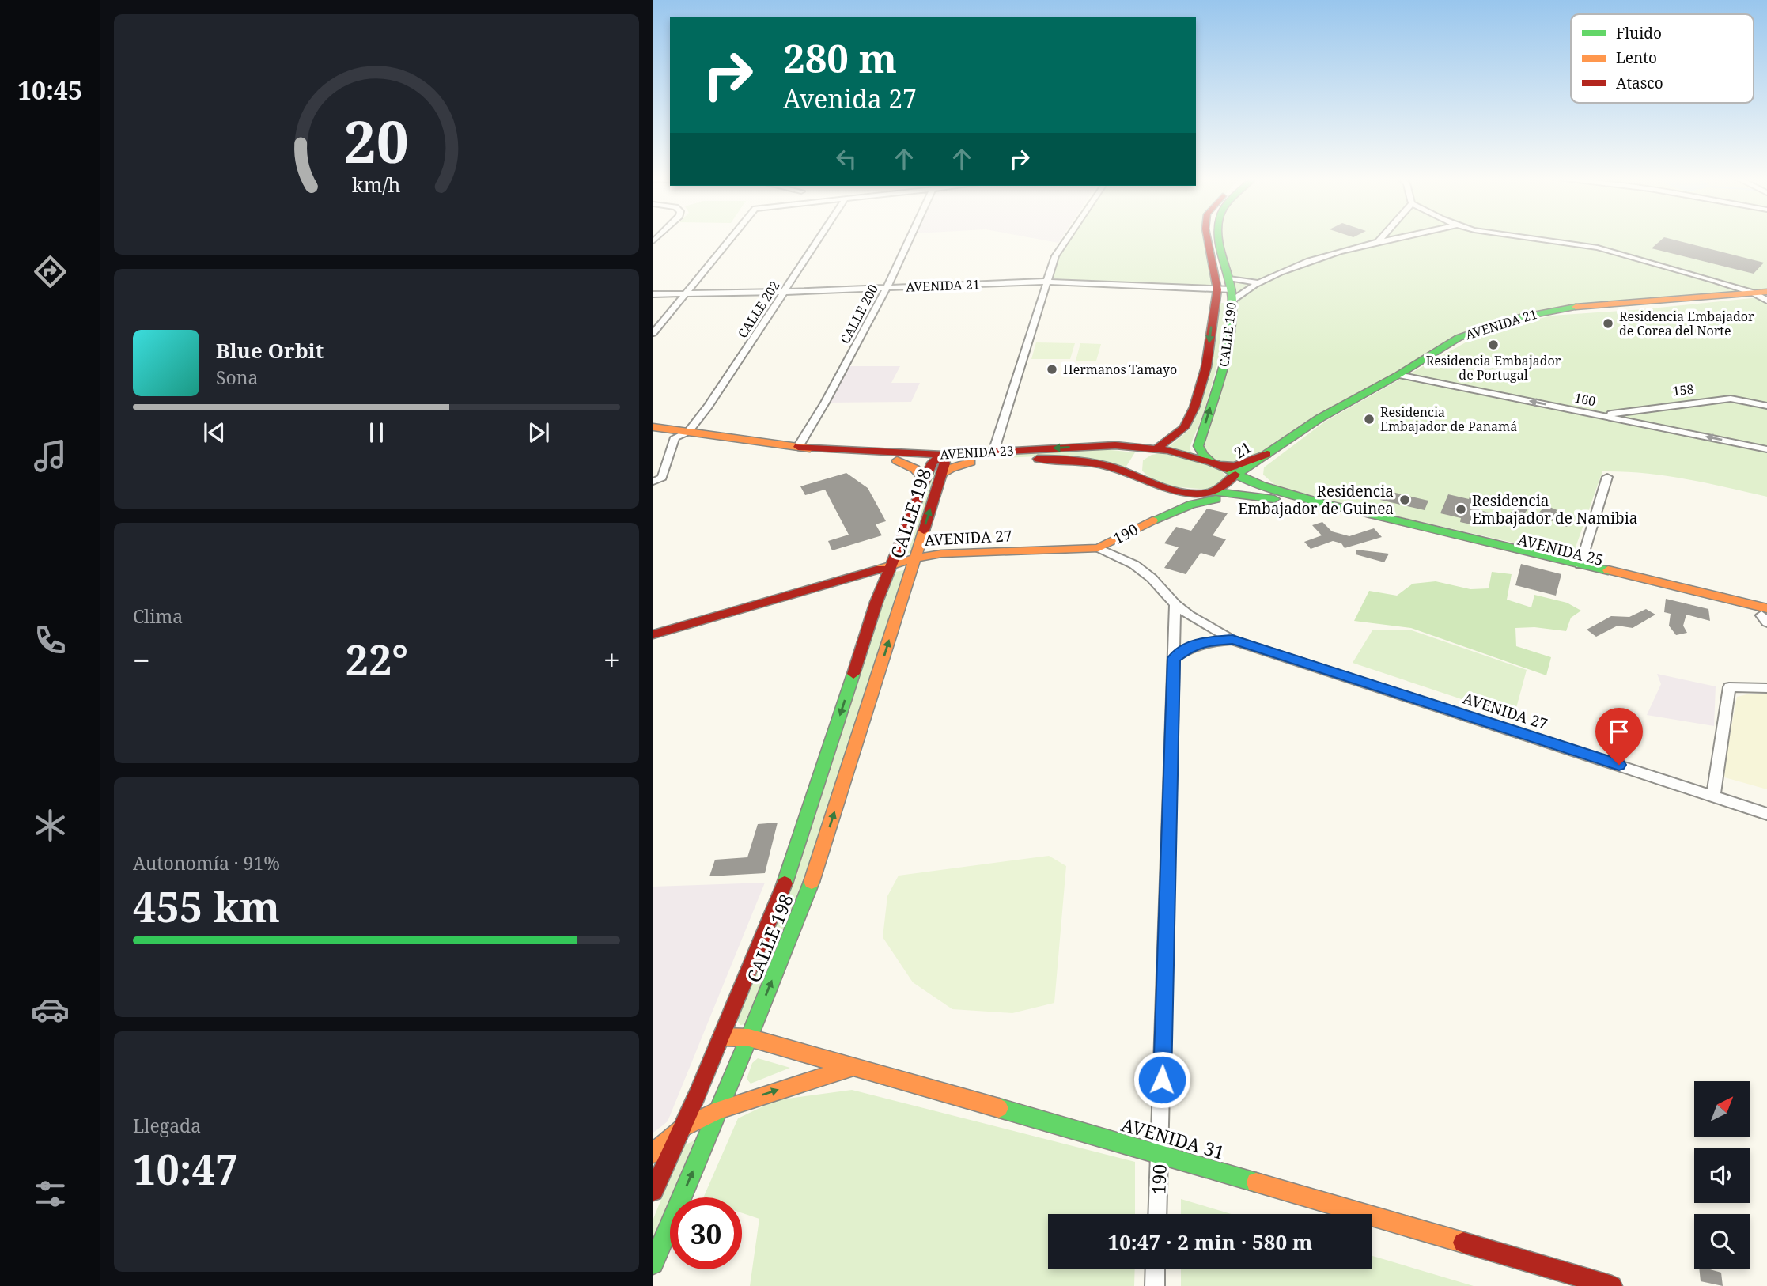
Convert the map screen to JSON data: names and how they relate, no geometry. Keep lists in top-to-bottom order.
{
  "streets": {
    "main road": [
      "AVENIDA 21",
      "CALLE 190",
      "21",
      "AVENIDA 23",
      "CALLE 198",
      "190",
      "AVENIDA 27",
      "AVENIDA 25",
      "AVENIDA 31"
    ],
    "street": [
      "CALLE 202",
      "CALLE 200",
      "158",
      "160"
    ]
  },
  "crossings": [
    ["AVENIDA 21", "CALLE 202"],
    ["AVENIDA 21", "CALLE 200"],
    ["AVENIDA 21", "CALLE 190"],
    ["AVENIDA 21", "160"],
    ["AVENIDA 21", "21"],
    ["CALLE 202", "AVENIDA 23"],
    ["CALLE 200", "AVENIDA 23"],
    ["CALLE 190", "AVENIDA 23"],
    ["CALLE 190", "AVENIDA 25"],
    ["158", "160"],
    ["21", "190"],
    ["21", "AVENIDA 25"],
    ["AVENIDA 23", "CALLE 198"],
    ["AVENIDA 23", "AVENIDA 25"],
    ["CALLE 198", "AVENIDA 27"],
    ["CALLE 198", "AVENIDA 31"],
    ["190", "AVENIDA 27"],
    ["190", "AVENIDA 31"]
  ],
  "one_way": ["160"],
  "places": [
    "Residencia Embajador de Corea del Norte",
    "Residencia Embajador de Portugal",
    "Hermanos Tamayo",
    "Residencia Embajador de Panamá",
    "Residencia Embajador de Guinea",
    "Residencia Embajador de Namibia"
  ],
  "legend": ["Fluido", "Lento", "Atasco"],
  "north": "top right",
  "page": {
    "tabs": "10:45",
    "turn": ["280 m", "Avenida 27"],
    "song": ["Blue Orbit", "Sona"],
    "tile": [
      "Clima",
      ["Autonomía · 91%", "455 km"],
      ["Llegada", "10:47"]
    ],
    "heat": ["−", "22°", "+"],
    "limit": "30",
    "trip": "10:47 · 2 min · 580 m",
    "gauge": ["20", "km/h"]
  }
}
